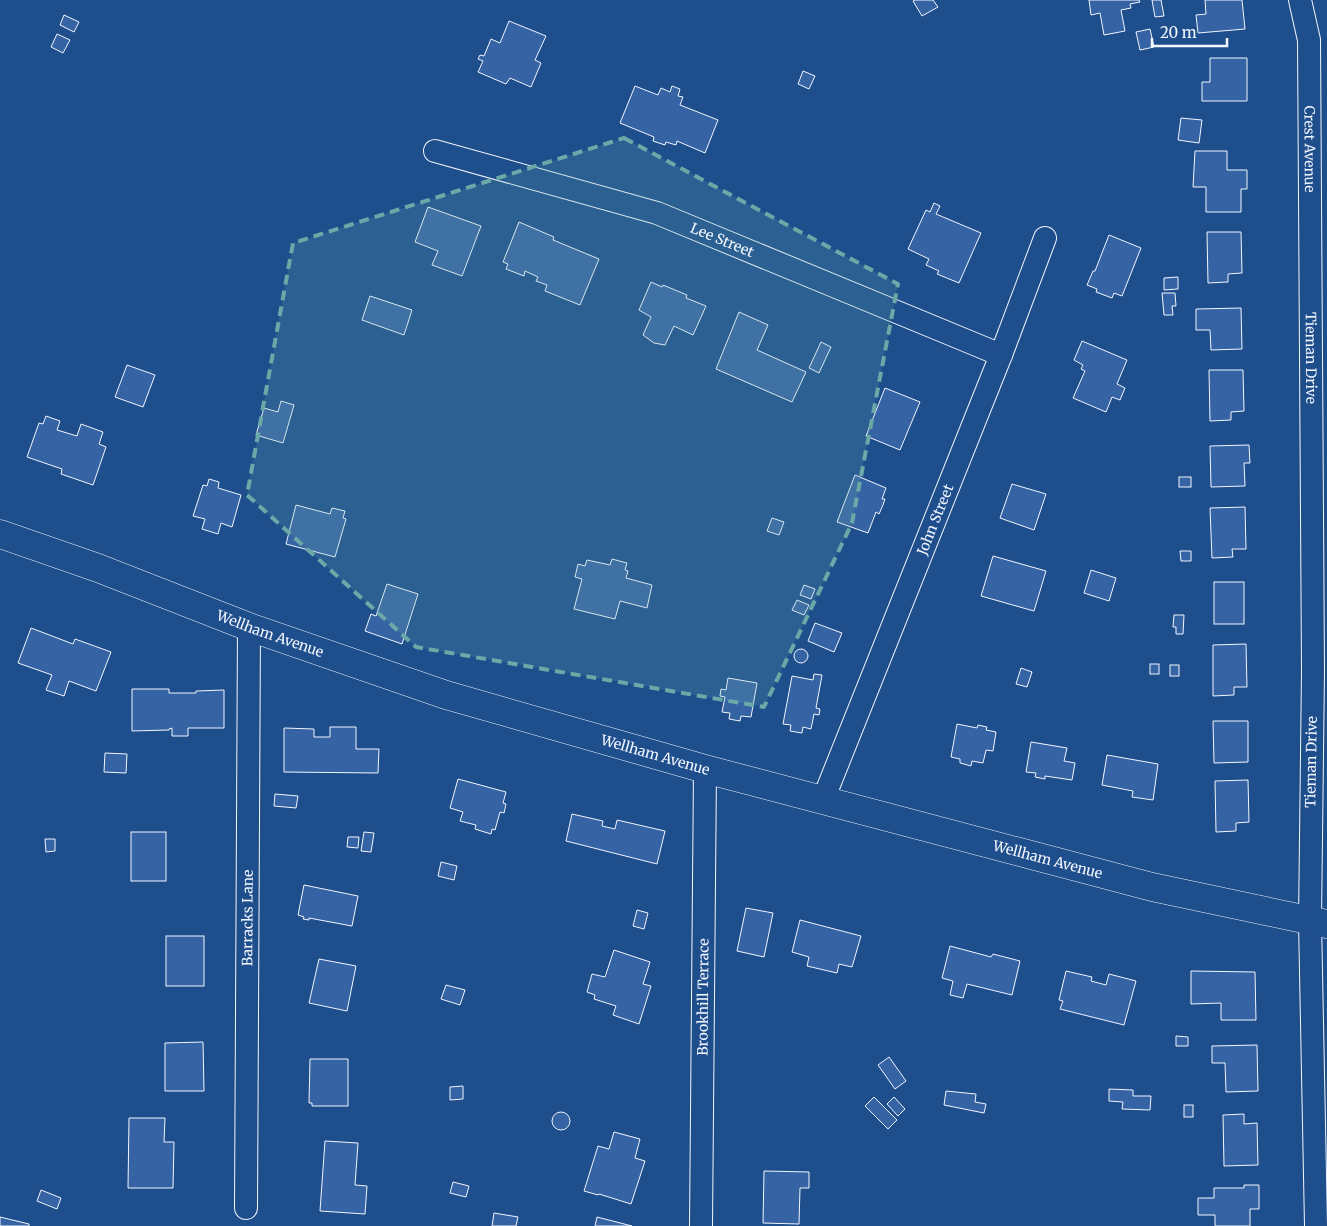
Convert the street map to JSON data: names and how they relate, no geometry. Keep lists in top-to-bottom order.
{
  "streets": {
    "street": [
      "Crest Avenue",
      "Lee Street",
      "Tieman Drive",
      "John Street",
      "Wellham Avenue",
      "Barracks Lane",
      "Brookhill Terrace"
    ]
  },
  "crossings": [
    ["Crest Avenue", "Tieman Drive"],
    ["Lee Street", "John Street"],
    ["Tieman Drive", "Wellham Avenue"],
    ["John Street", "Wellham Avenue"],
    ["Wellham Avenue", "Barracks Lane"],
    ["Wellham Avenue", "Brookhill Terrace"]
  ],
  "scale_bar": "20 m"
}
